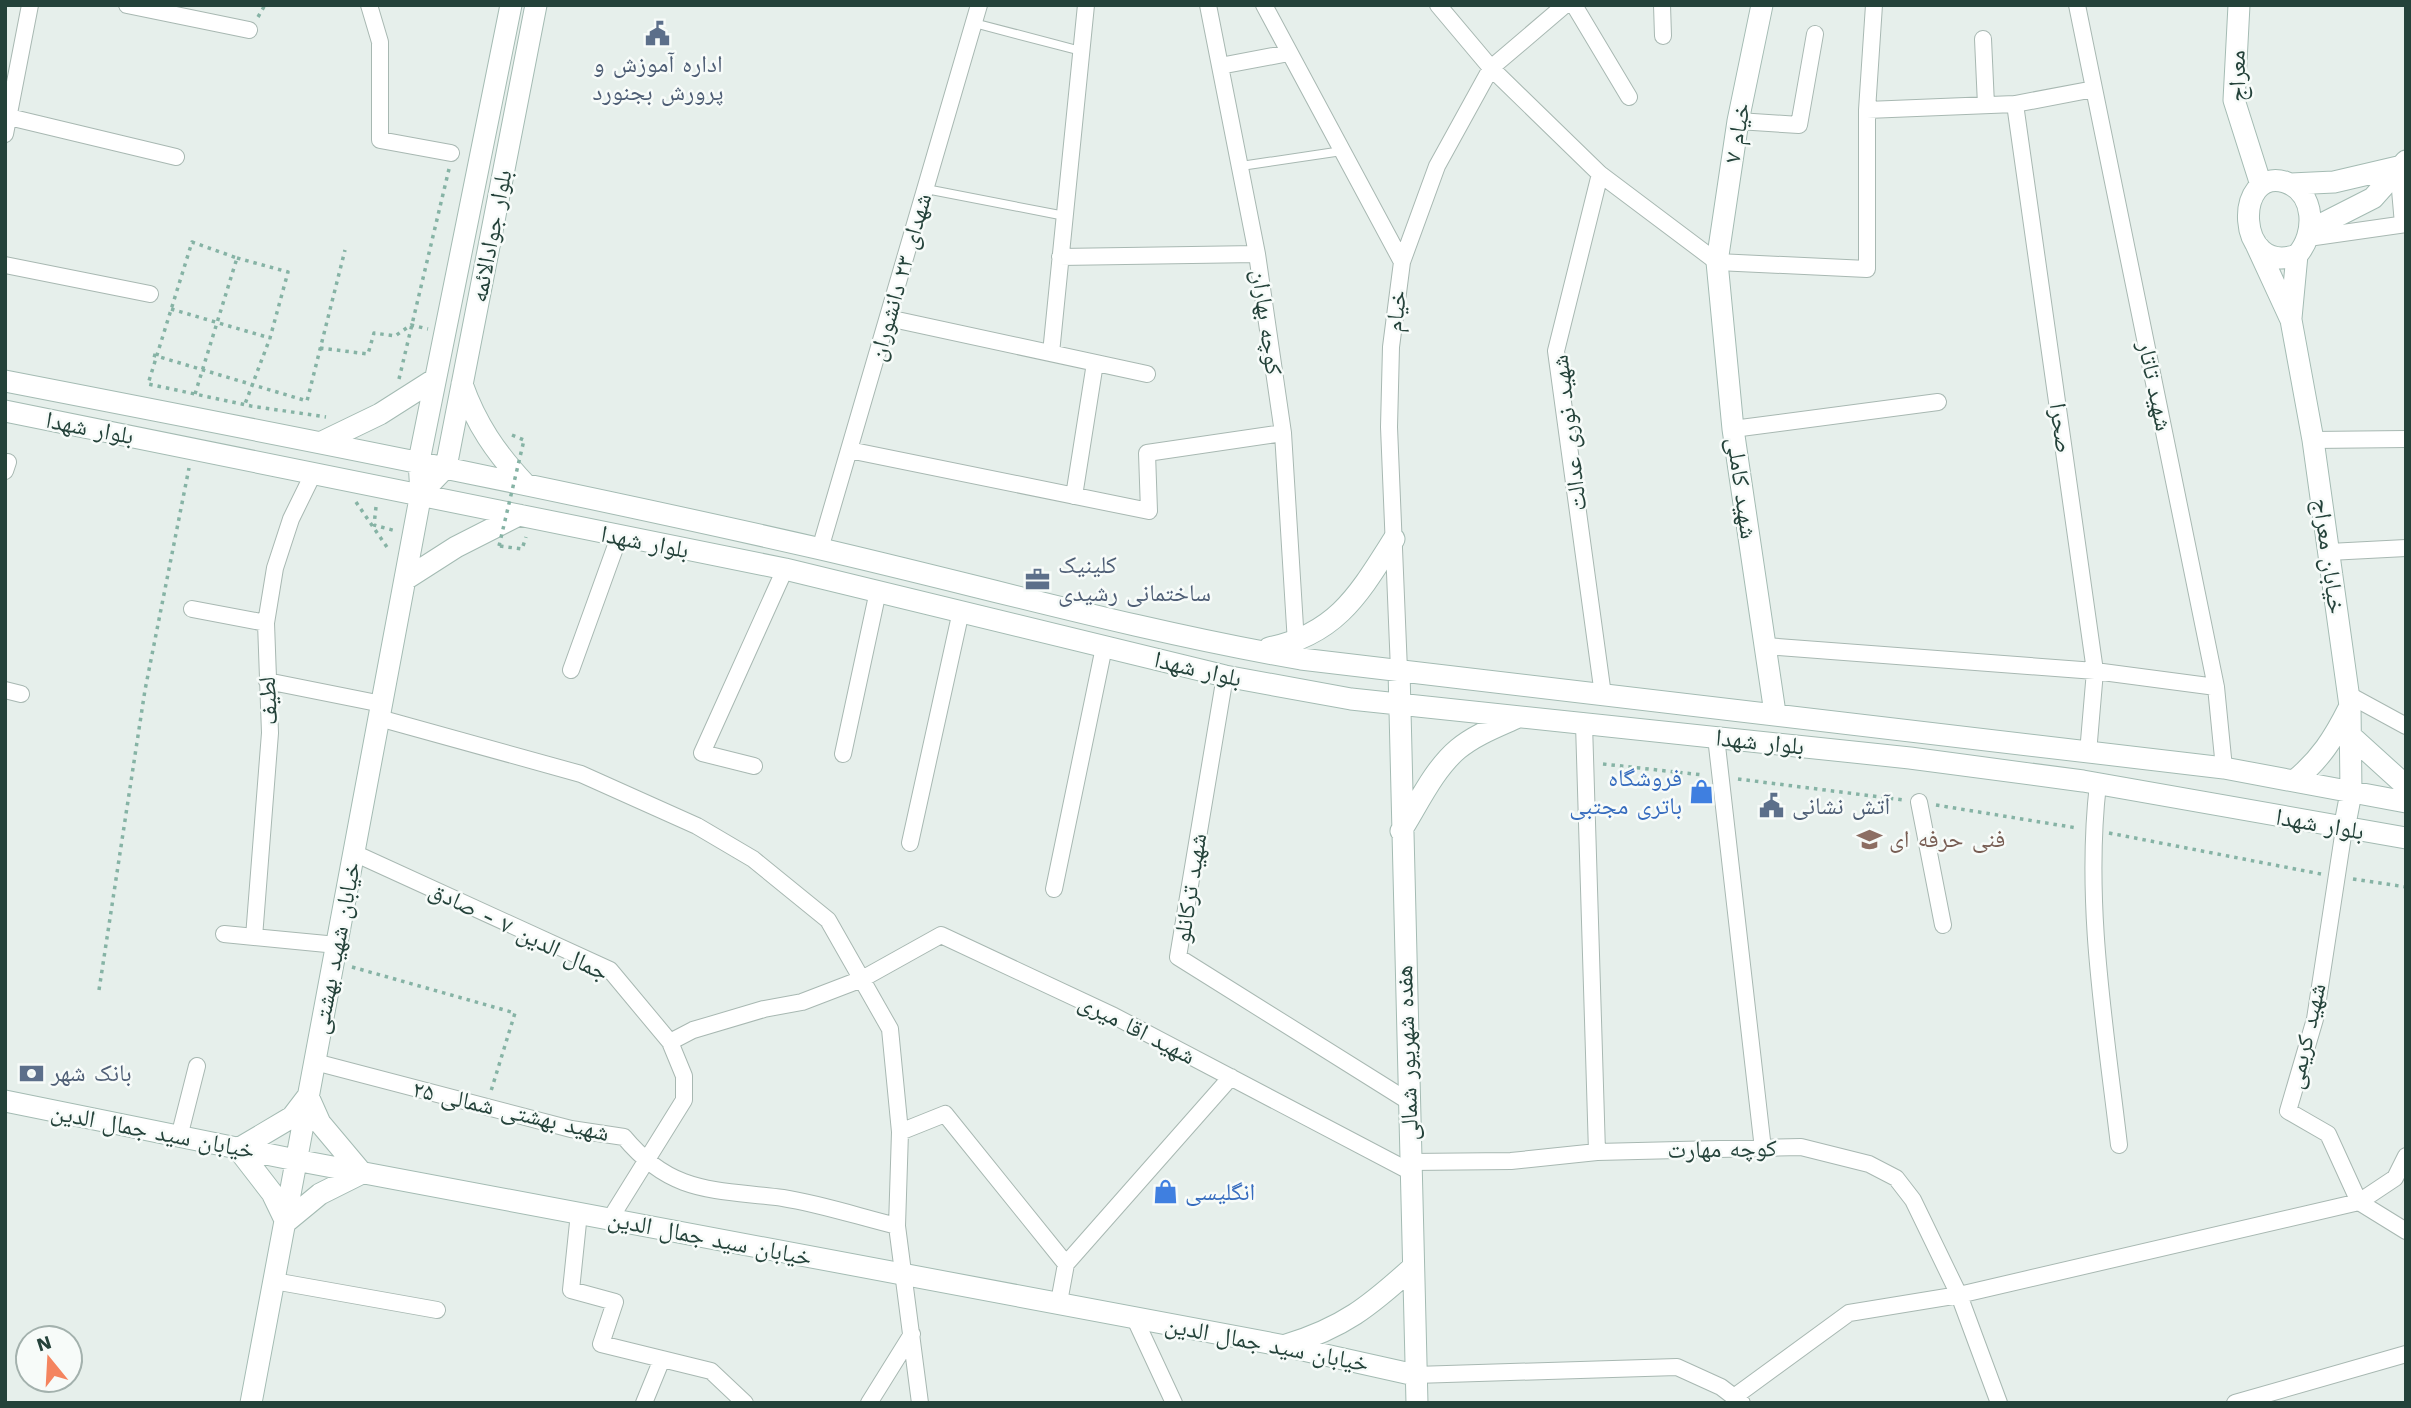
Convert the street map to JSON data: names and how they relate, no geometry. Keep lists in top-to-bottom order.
{
  "streets": {
    "main road": [
      "معراج",
      "خیام ۷",
      "بلوار جوادالائمه",
      "بلوار شهدا",
      "شهید کاملی",
      "خیابان معراج",
      "خیابان شهید بهشتی",
      "هفده شهریور شمالی",
      "خیابان سید جمال الدین"
    ],
    "street": [
      "شهدای ۲۳ دانشوران",
      "خیام",
      "کوچه بهاران",
      "شهید تاتار",
      "صحرا",
      "شهید نوری عدالت",
      "لطیف",
      "شهید ترکانلو",
      "جمال الدین ۷ - صادق",
      "شهید اقا میری",
      "شهید کریمی",
      "۲۵ شهید بهشتی شمالی",
      "کوچه مهارت"
    ]
  },
  "crossings": [
    ["خیام ۷", "شهید کاملی"],
    ["بلوار جوادالائمه", "بلوار شهدا"],
    ["بلوار جوادالائمه", "خیابان شهید بهشتی"],
    ["شهدای ۲۳ دانشوران", "بلوار شهدا"],
    ["خیام", "بلوار شهدا"],
    ["خیام", "هفده شهریور شمالی"],
    ["کوچه بهاران", "بلوار شهدا"],
    ["شهید تاتار", "بلوار شهدا"],
    ["بلوار شهدا", "صحرا"],
    ["بلوار شهدا", "شهید نوری عدالت"],
    ["بلوار شهدا", "شهید کاملی"],
    ["بلوار شهدا", "خیابان معراج"],
    ["بلوار شهدا", "لطیف"],
    ["بلوار شهدا", "شهید ترکانلو"],
    ["بلوار شهدا", "خیابان شهید بهشتی"],
    ["بلوار شهدا", "شهید کریمی"],
    ["بلوار شهدا", "هفده شهریور شمالی"],
    ["خیابان معراج", "شهید کریمی"],
    ["شهید ترکانلو", "هفده شهریور شمالی"],
    ["جمال الدین ۷ - صادق", "خیابان شهید بهشتی"],
    ["جمال الدین ۷ - صادق", "۲۵ شهید بهشتی شمالی"],
    ["جمال الدین ۷ - صادق", "خیابان سید جمال الدین"],
    ["خیابان شهید بهشتی", "۲۵ شهید بهشتی شمالی"],
    ["خیابان شهید بهشتی", "خیابان سید جمال الدین"],
    ["شهید اقا میری", "هفده شهریور شمالی"],
    ["شهید اقا میری", "کوچه مهارت"],
    ["هفده شهریور شمالی", "خیابان سید جمال الدین"],
    ["هفده شهریور شمالی", "کوچه مهارت"]
  ],
  "places": {
    "public building": ["اداره آموزش و پرورش بجنورد", "آتش نشانی"],
    "office": ["کلینیک ساختمانی رشیدی"],
    "shop": ["فروشگاه باتری مجتبی", "انگلیسی"],
    "school or university": ["فنی حرفه ای"],
    "bank": ["بانک شهر"]
  },
  "north": "top"
}
